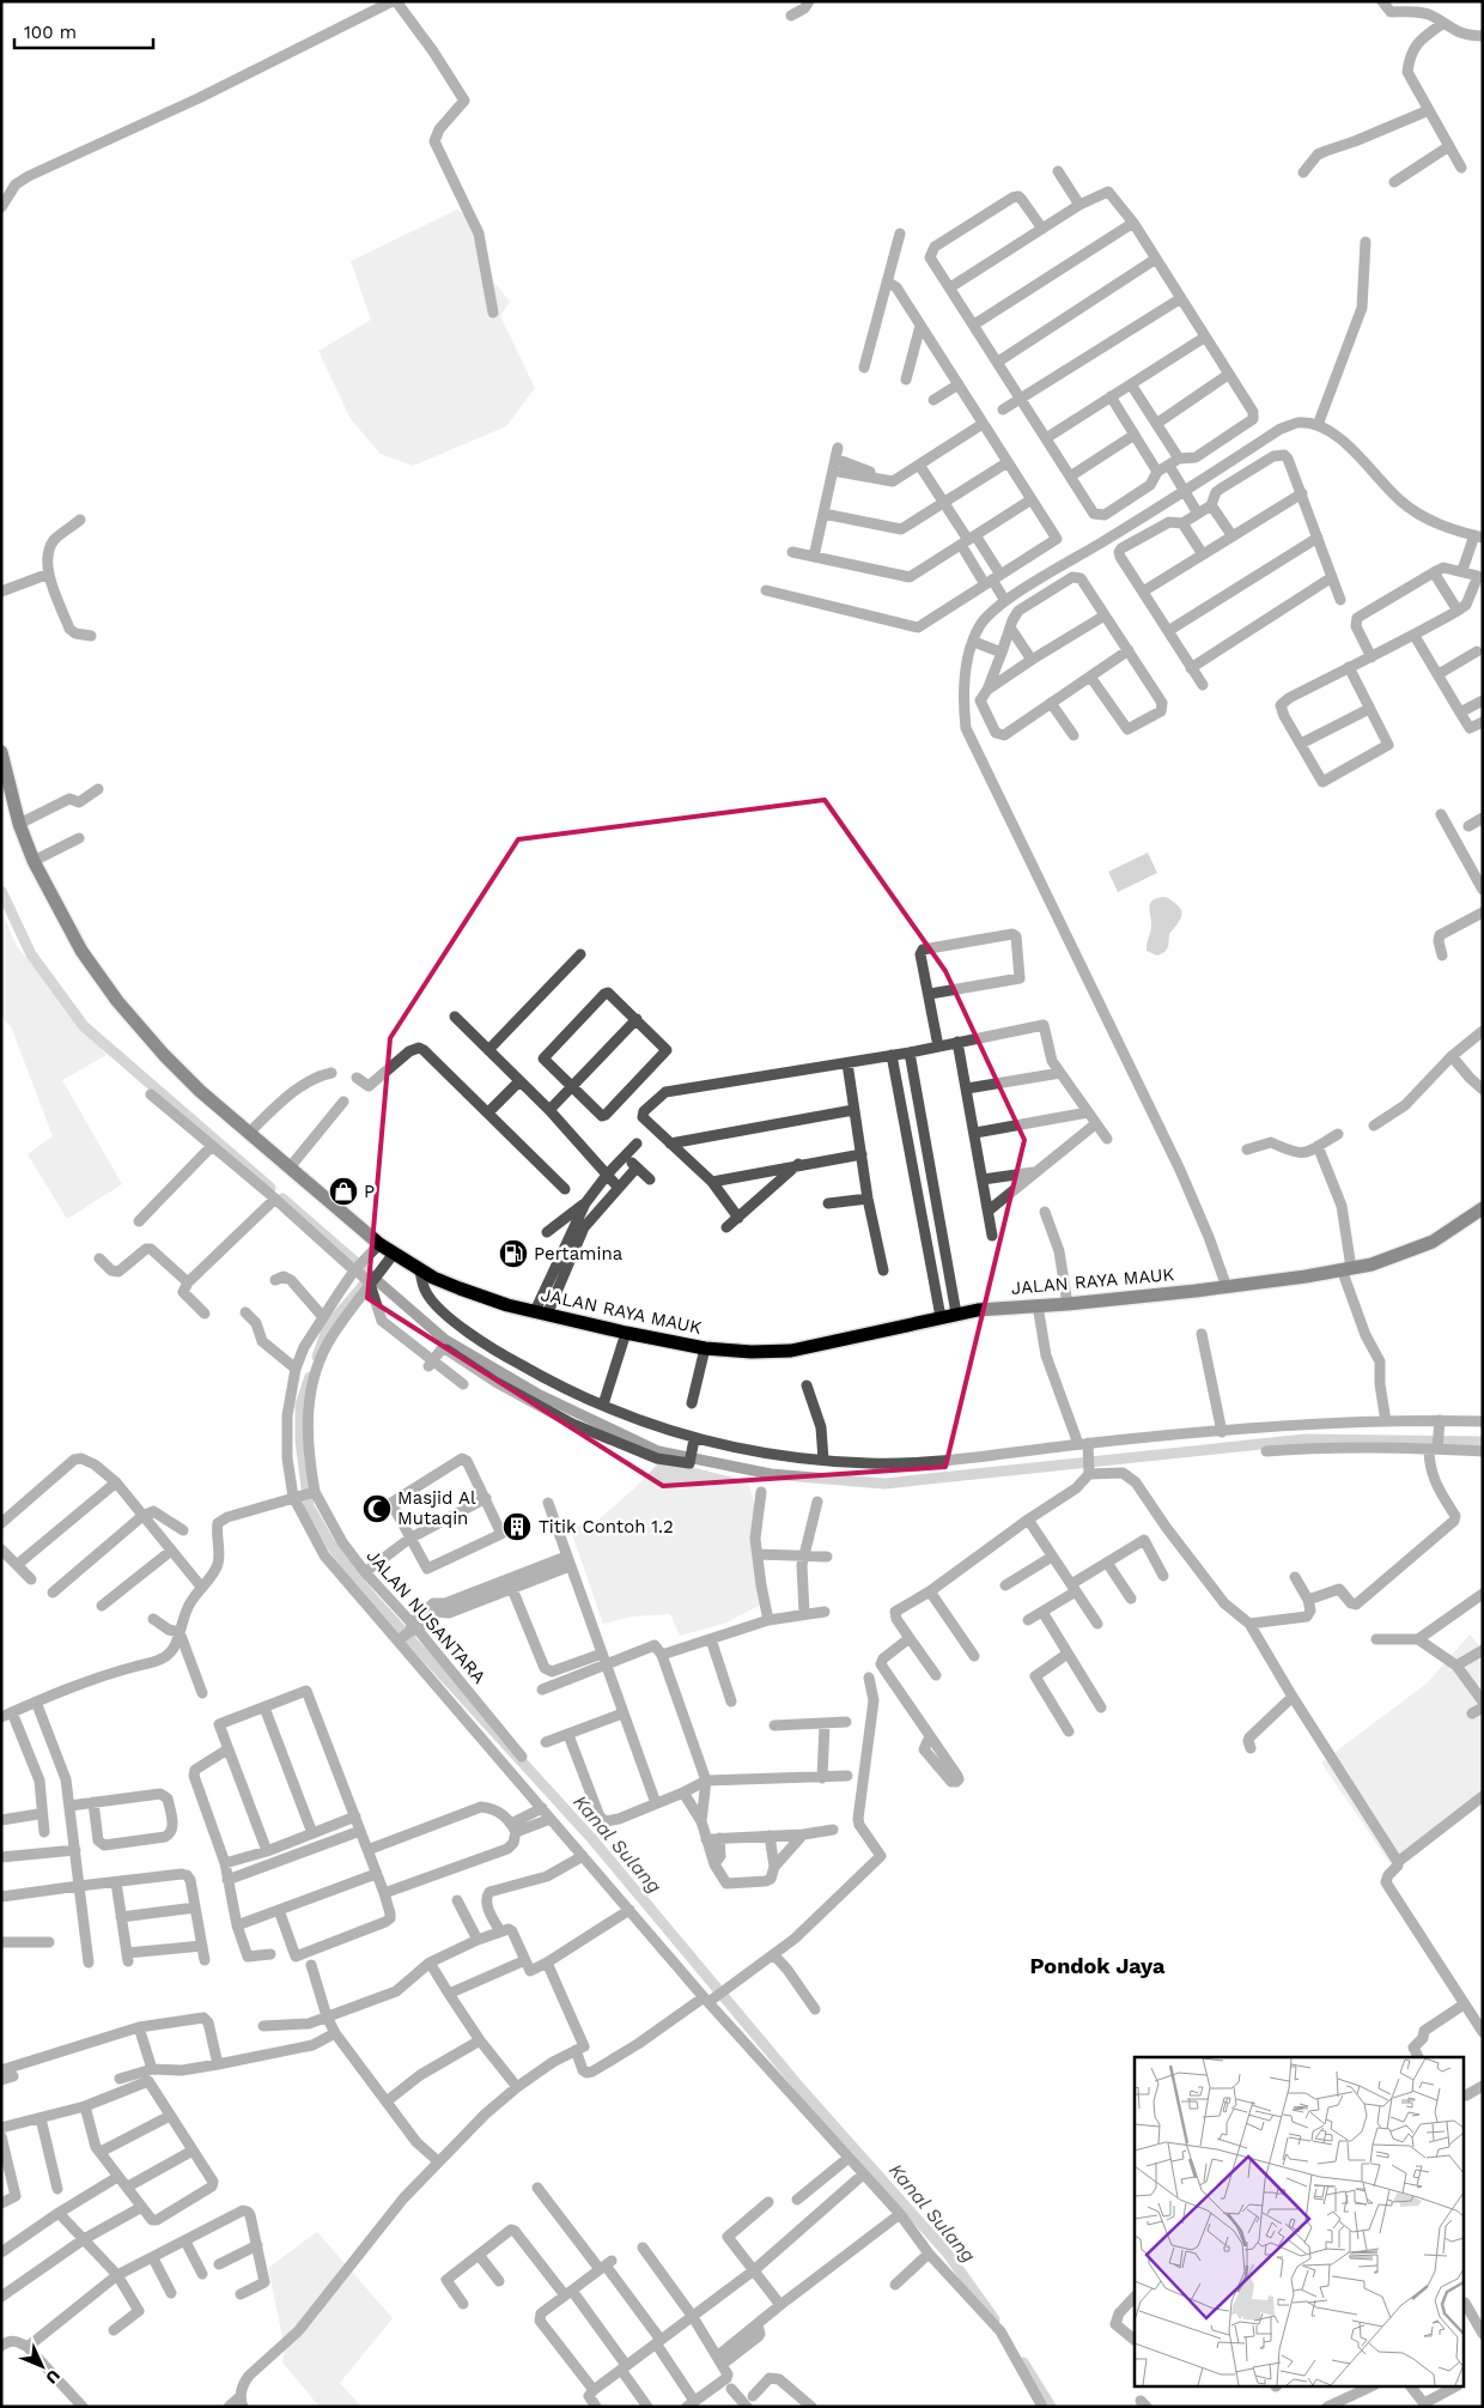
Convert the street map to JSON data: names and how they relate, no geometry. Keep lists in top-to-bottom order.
{
  "streets": {
    "main road": ["JALAN RAYA MAUK"],
    "street": ["JALAN NUSANTARA"]
  },
  "crossings": [
    ["JALAN RAYA MAUK", "JALAN NUSANTARA"]
  ],
  "districts": ["Pondok Jaya"],
  "water": ["Kanal Sulang"],
  "places": {
    "shop": ["P"],
    "fuel station": ["Pertamina"],
    "mosque": ["Masjid Al Mutaqin"],
    "building": ["Titik Contoh 1.2"]
  },
  "scale_bar": "100 m",
  "north": "bottom right"
}
